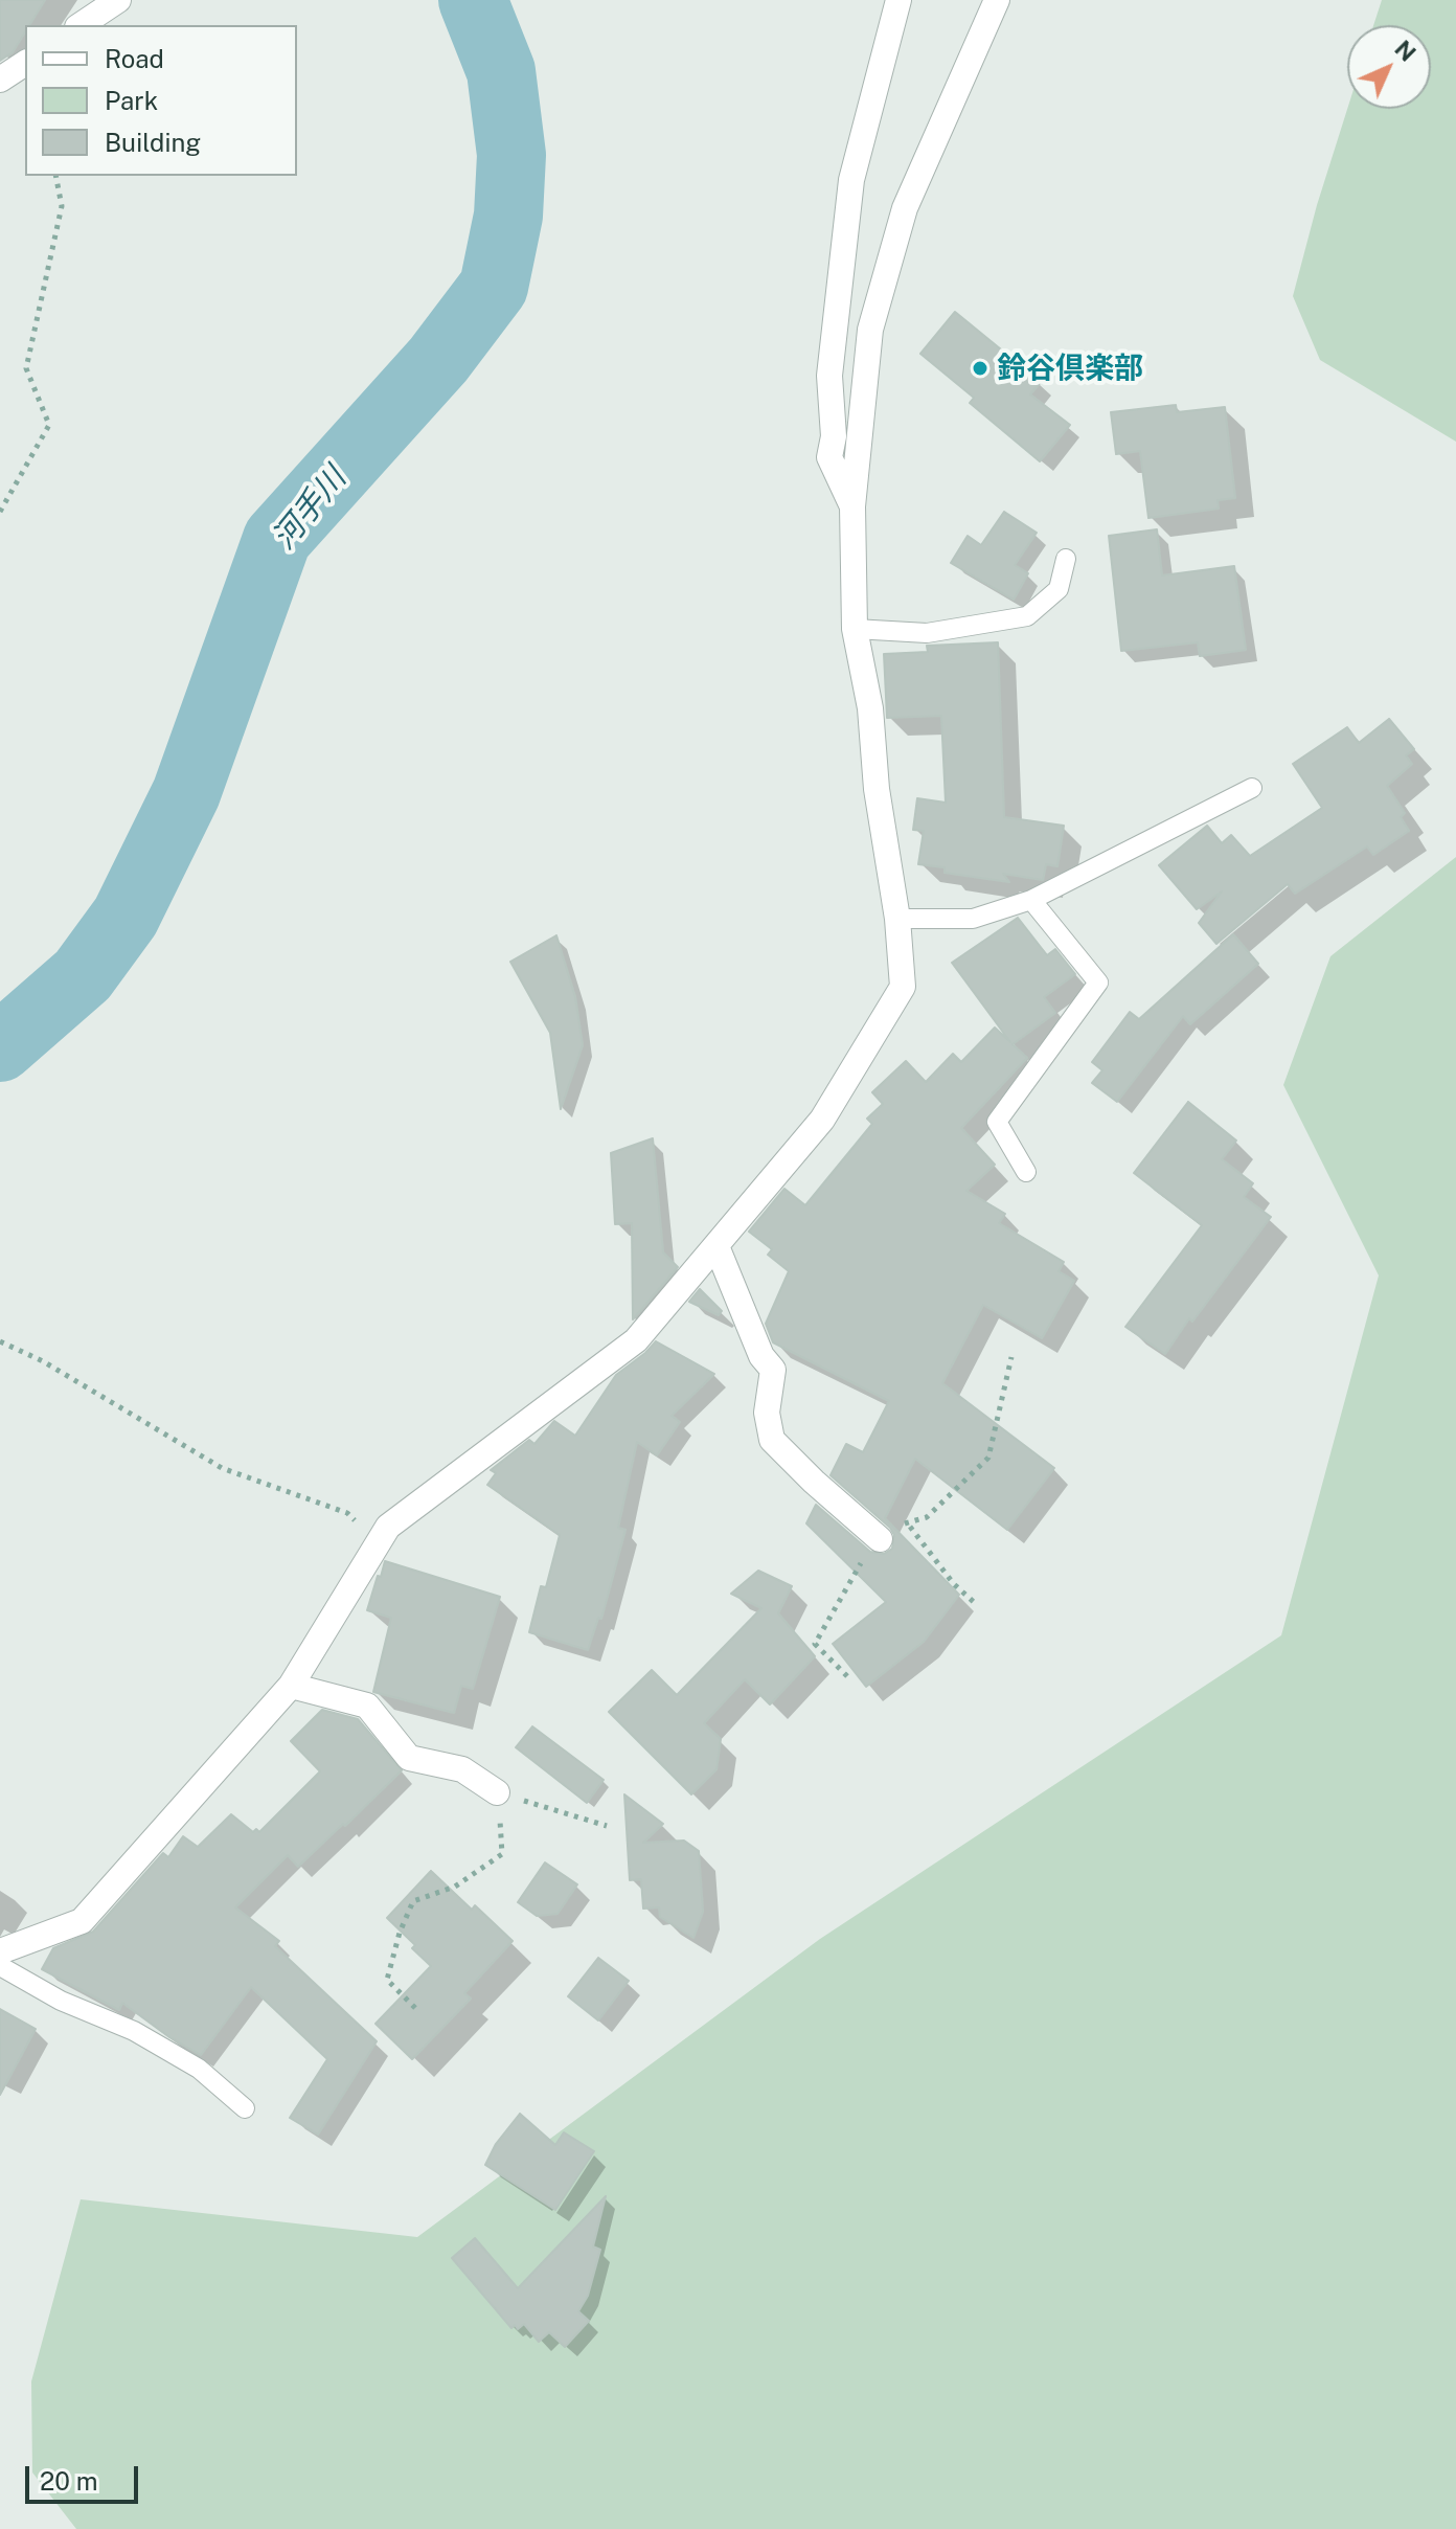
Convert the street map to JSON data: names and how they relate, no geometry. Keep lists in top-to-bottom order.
{
  "water": ["河手川"],
  "places": ["鈴谷倶楽部"],
  "legend": ["Road", "Park", "Building"],
  "scale_bar": "20 m",
  "north": "top right"
}
